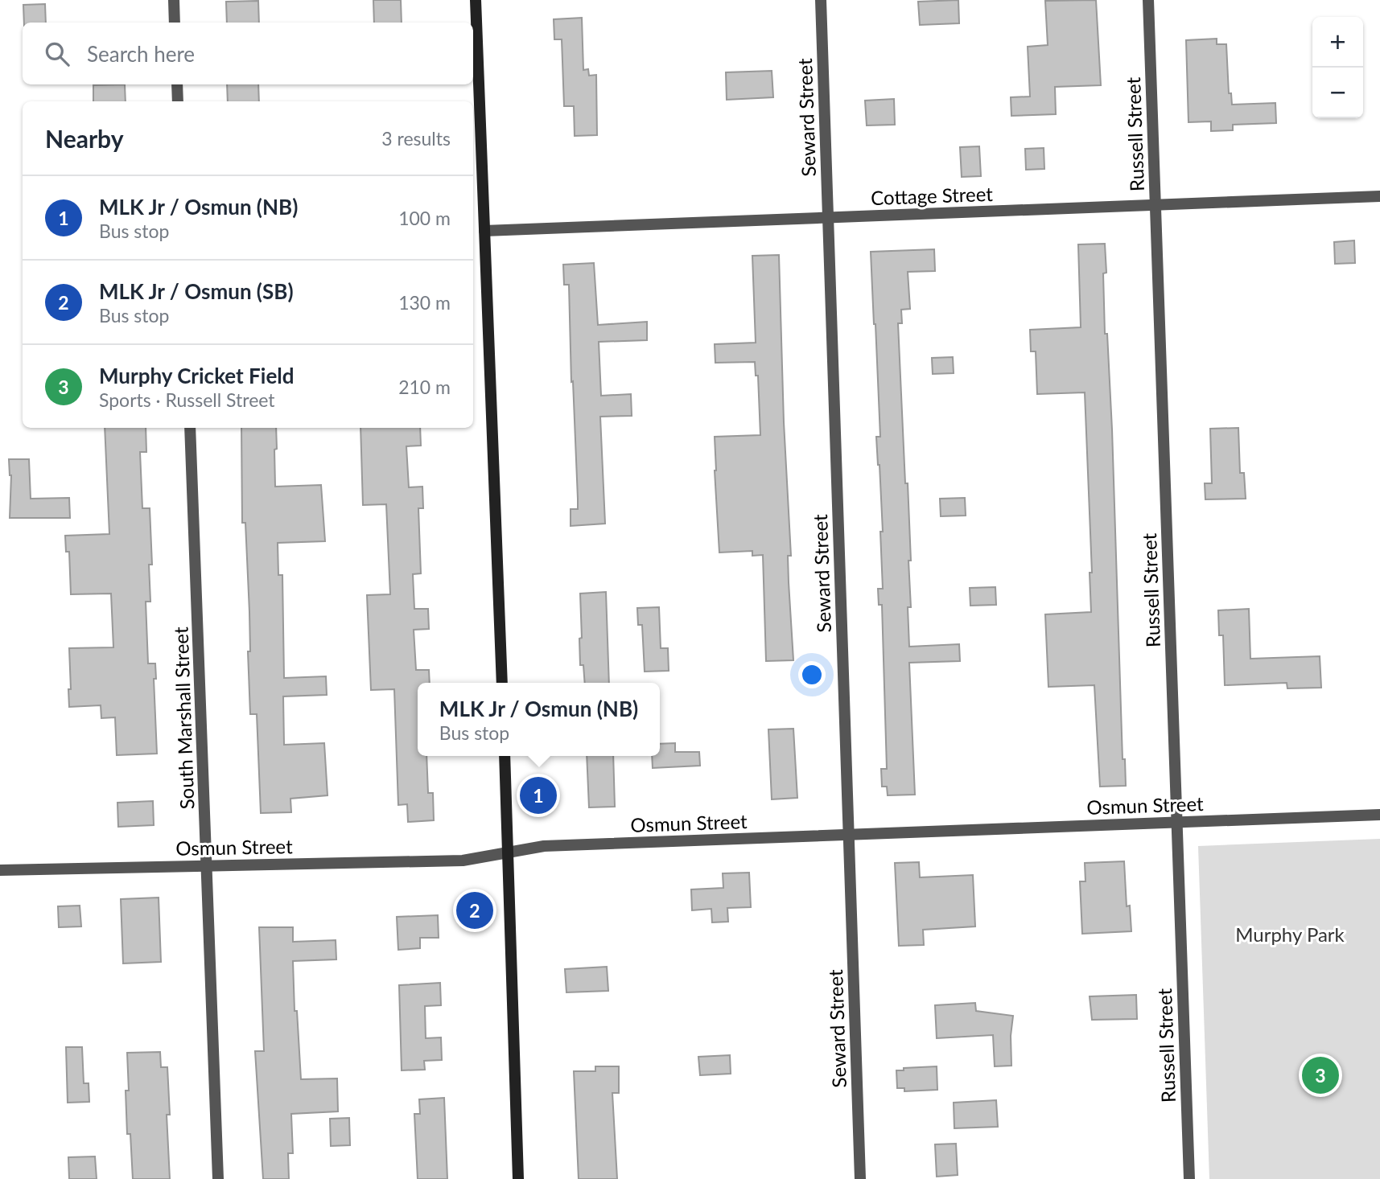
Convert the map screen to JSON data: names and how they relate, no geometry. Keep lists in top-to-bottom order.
{
  "streets": {
    "street": [
      "Seward Street",
      "Russell Street",
      "Cottage Street",
      "South Marshall Street",
      "Osmun Street"
    ]
  },
  "crossings": [
    ["Seward Street", "Cottage Street"],
    ["Seward Street", "Osmun Street"],
    ["Russell Street", "Cottage Street"],
    ["Russell Street", "Osmun Street"],
    ["South Marshall Street", "Osmun Street"]
  ],
  "parks": ["Murphy Park"],
  "page": {
    "map_buttons": ["+", "−"],
    "search": "Search here",
    "heading": ["Nearby", "3 results"],
    "list": [
      {
        "mark": "1",
        "name": "MLK Jr / Osmun (NB)",
        "note": "Bus stop",
        "value": "100 m"
      },
      {
        "mark": "2",
        "name": "MLK Jr / Osmun (SB)",
        "note": "Bus stop",
        "value": "130 m"
      },
      {
        "mark": "3",
        "name": "Murphy Cricket Field",
        "note": "Sports · Russell Street",
        "value": "210 m"
      }
    ],
    "popup": ["MLK Jr / Osmun (NB)", "Bus stop"],
    "pins": ["1", "2", "3"]
  }
}
